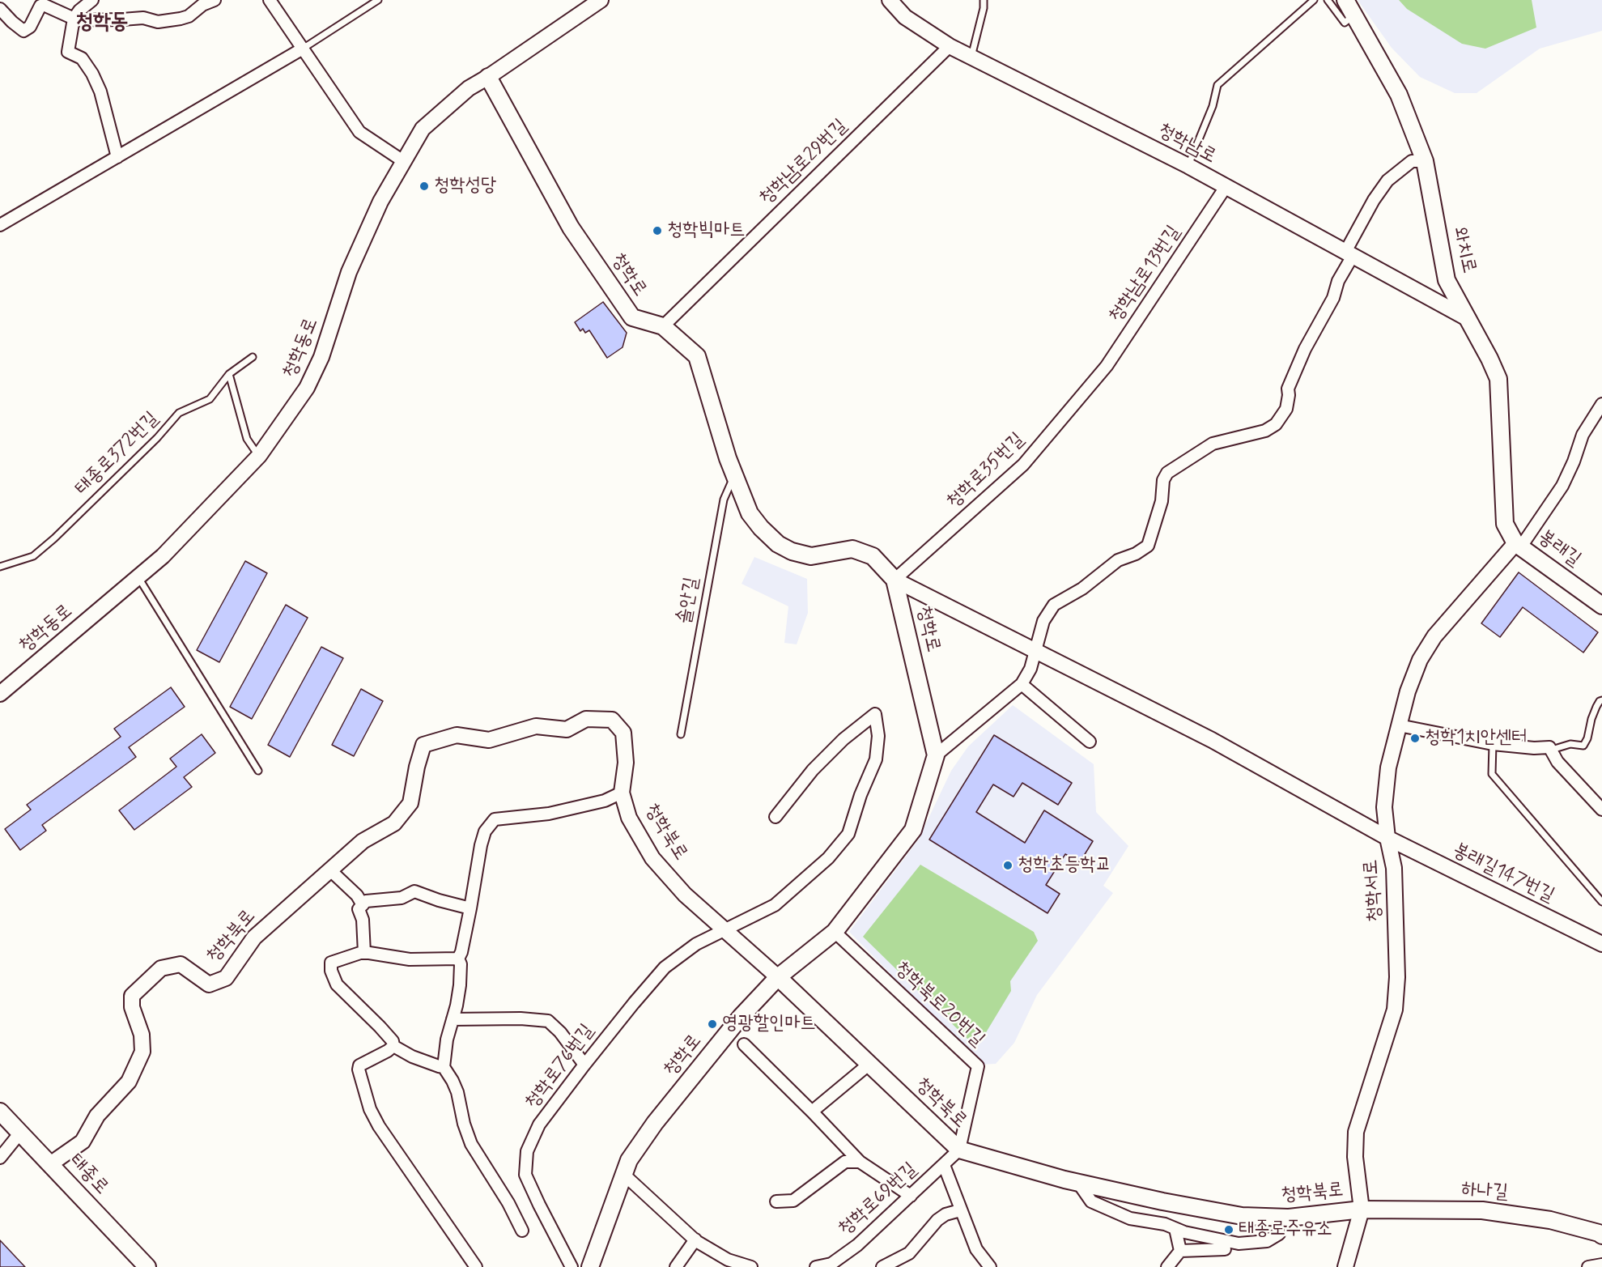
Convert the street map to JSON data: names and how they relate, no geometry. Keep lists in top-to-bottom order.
{
  "streets": {
    "main road": [
      "와치로",
      "청학로",
      "봉래길",
      "청학북로",
      "태종로",
      "하나길"
    ],
    "street": [
      "청학남로",
      "청학남로29번길",
      "청학남로13번길",
      "청학동로",
      "청학로35번길",
      "봉래길147번길",
      "청학서로",
      "청학북로20번길",
      "청학로76번길",
      "청학로69번길"
    ],
    "lane": ["태종로372번길", "솔안길"]
  },
  "crossings": [
    ["청학남로", "청학남로29번길"],
    ["청학남로", "와치로"],
    ["청학남로", "청학남로13번길"],
    ["청학남로29번길", "청학로"],
    ["와치로", "봉래길"],
    ["와치로", "청학서로"],
    ["청학남로13번길", "청학로35번길"],
    ["청학로", "청학동로"],
    ["청학로", "청학로35번길"],
    ["청학로", "솔안길"],
    ["청학로", "청학북로"],
    ["청학로", "봉래길147번길"],
    ["청학로", "청학북로20번길"],
    ["청학로35번길", "봉래길147번길"],
    ["봉래길", "청학서로"],
    ["청학북로", "청학서로"],
    ["청학북로", "청학북로20번길"],
    ["청학북로", "청학로76번길"],
    ["청학북로", "태종로"],
    ["청학북로", "하나길"],
    ["청학북로", "청학로69번길"],
    ["봉래길147번길", "청학서로"],
    ["청학서로", "하나길"],
    ["청학북로20번길", "청학로69번길"]
  ],
  "districts": ["청학동"],
  "places": [
    "청학성당",
    "청학빅마트",
    "청학1치안센터",
    "청학초등학교",
    "영광할인마트",
    "태종로주유소"
  ]
}
